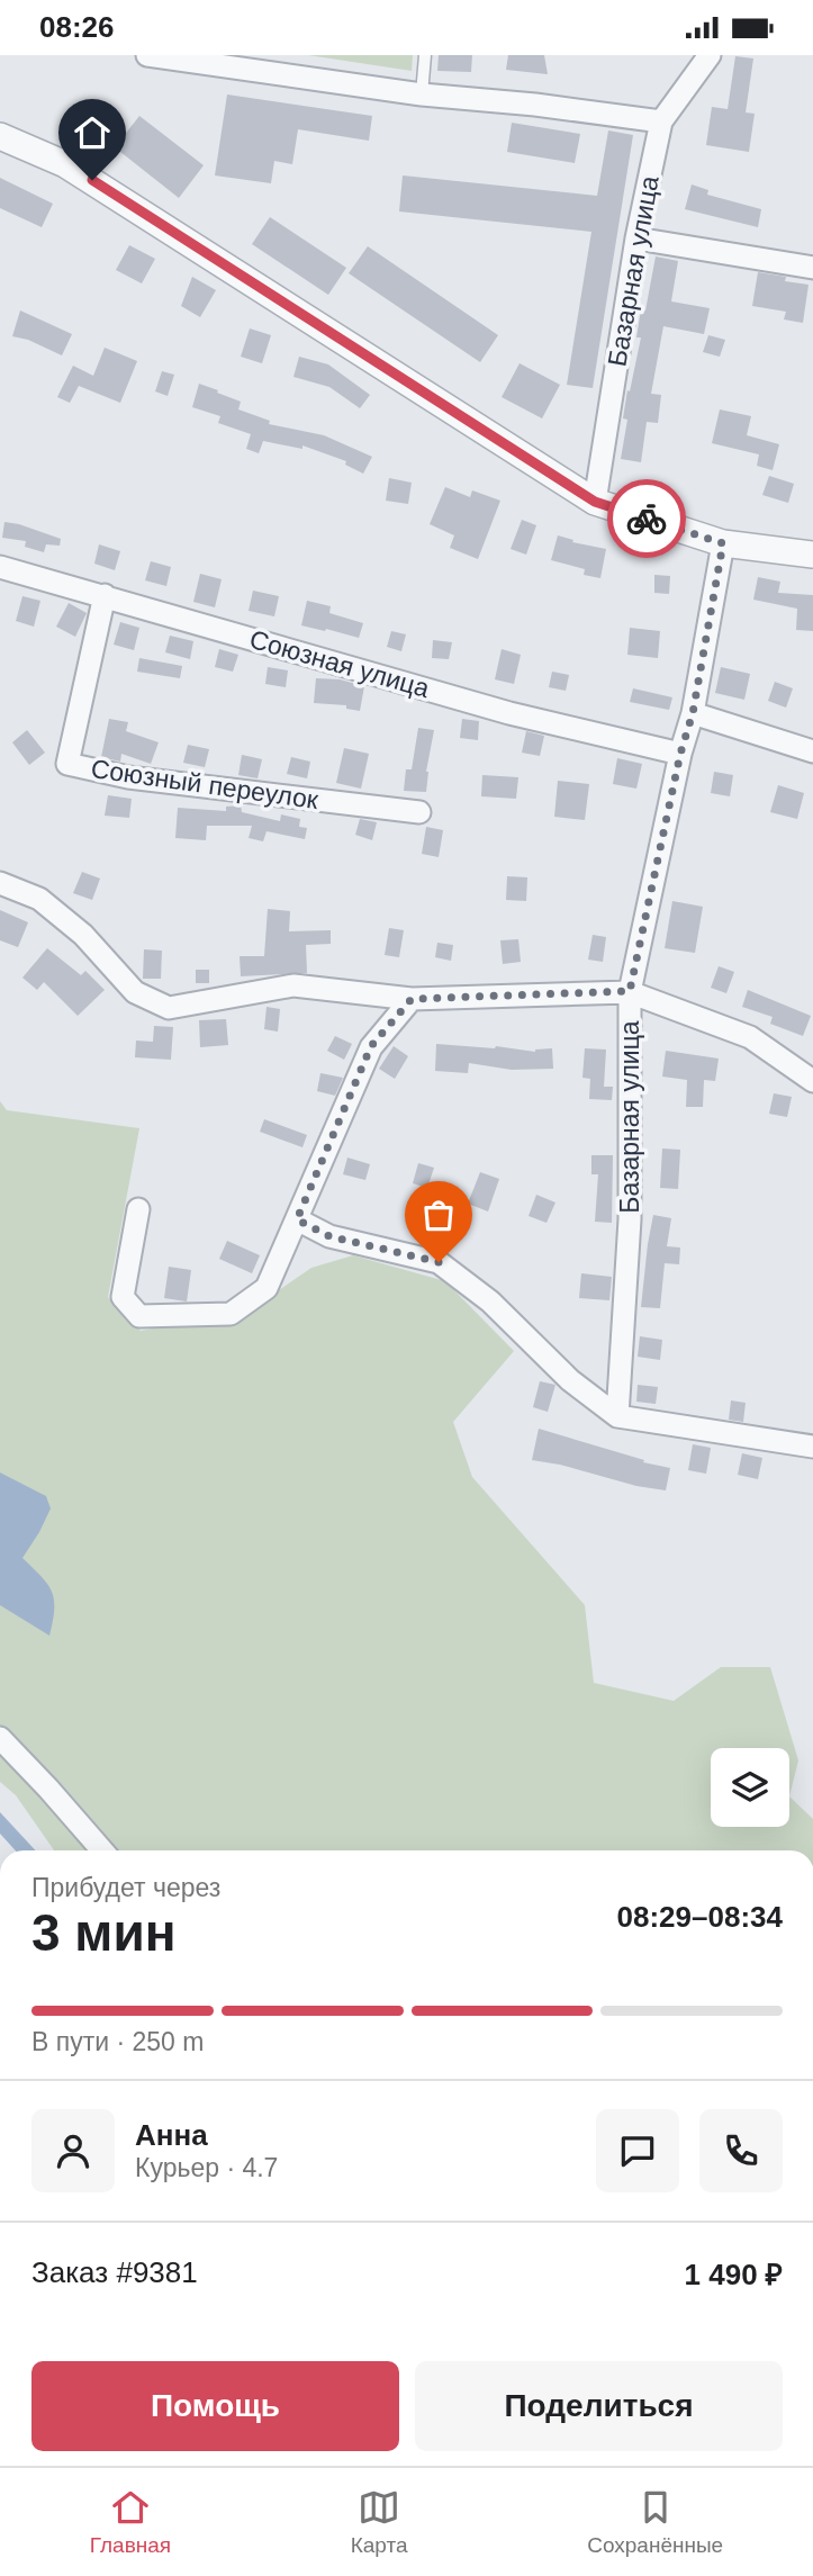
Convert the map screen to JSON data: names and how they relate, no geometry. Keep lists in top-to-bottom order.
{
  "streets": {
    "street": ["Базарная улица", "Союзная улица", "Союзный переулок"]
  },
  "crossings": [
    ["Базарная улица", "Союзная улица"],
    ["Союзная улица", "Союзный переулок"]
  ],
  "page": {
    "status": "08:26",
    "heading": ["3 мин", "Прибудет через", "08:29–08:34"],
    "panel": [
      "Анна",
      "Курьер · 4.7",
      "Заказ #9381",
      "1 490 ₽"
    ],
    "bar": "В пути · 250 m",
    "buttons": ["Помощь", "Поделиться"],
    "tabs": ["Главная", "Карта", "Сохранённые"]
  }
}
